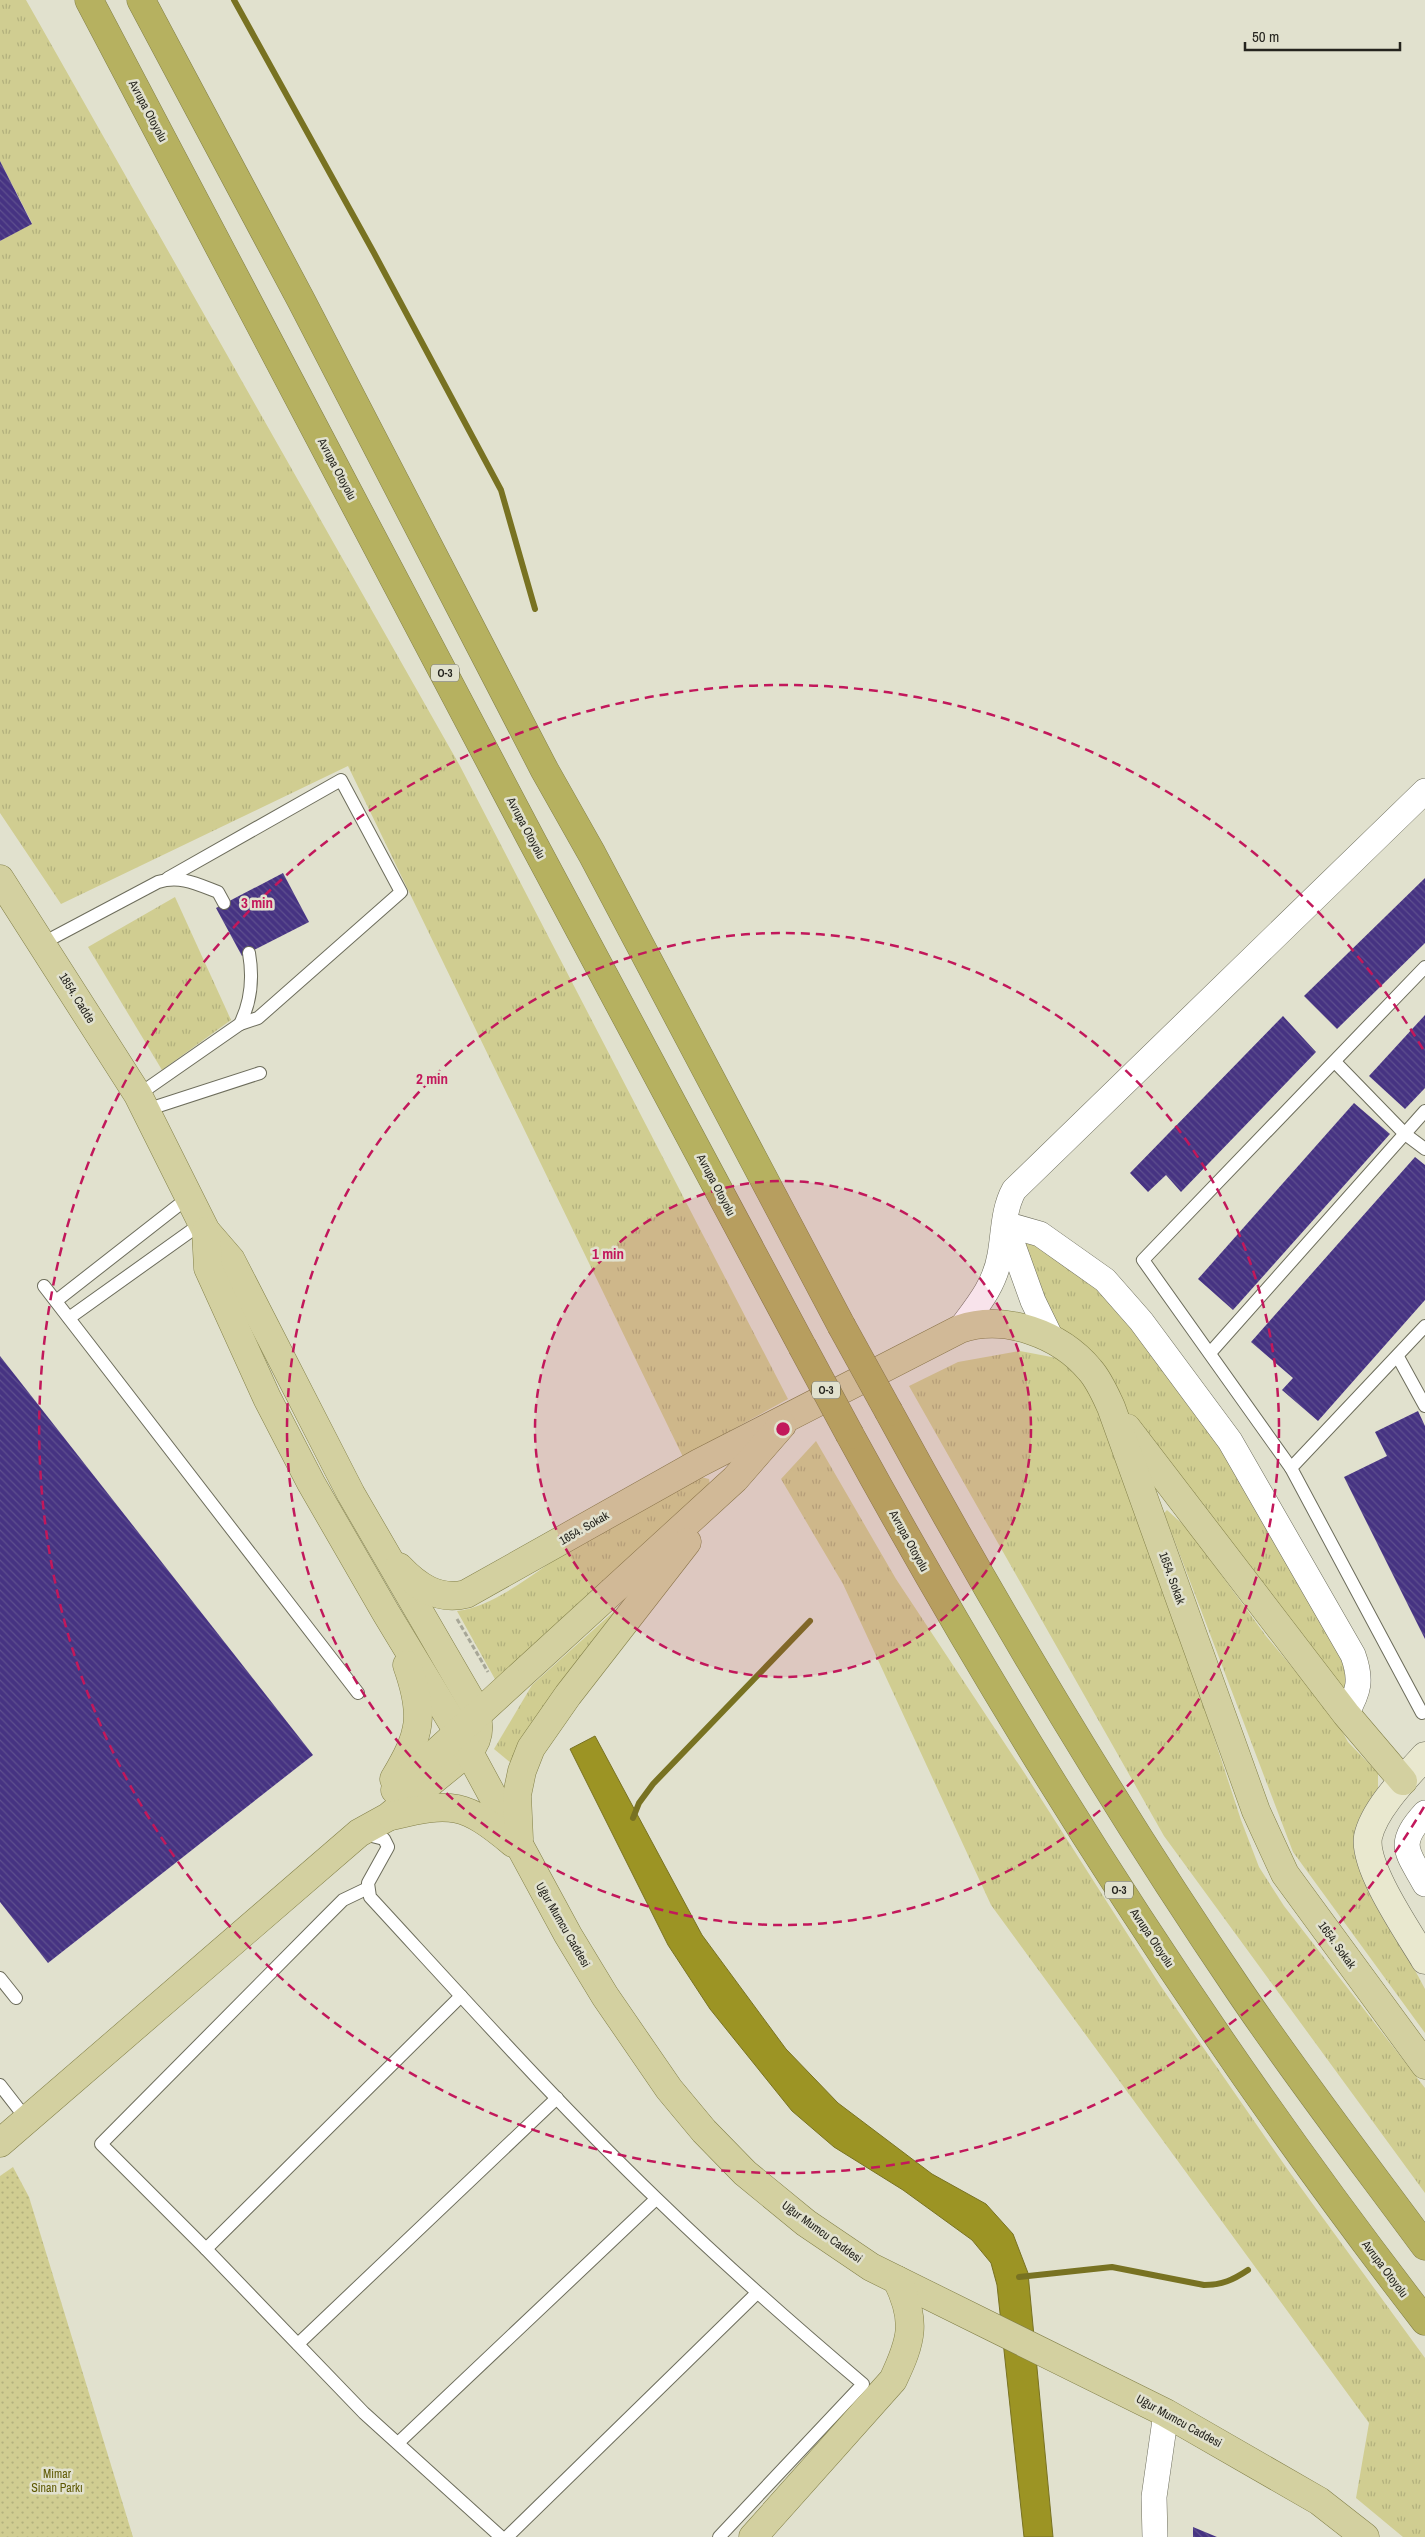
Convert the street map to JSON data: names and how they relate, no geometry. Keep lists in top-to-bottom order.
{
  "streets": {
    "highway": ["Avrupa Otoyolu", "O-3"],
    "main road": ["1854. Cadde", "1654. Sokak", "Uğur Mumcu Caddesi"]
  },
  "crossings": [
    ["1654. Sokak", "Uğur Mumcu Caddesi"]
  ],
  "parks": ["Mimar Sinan Parkı"],
  "scale_bar": "50 m",
  "rings": ["3 min", "2 min", "1 min"]
}
